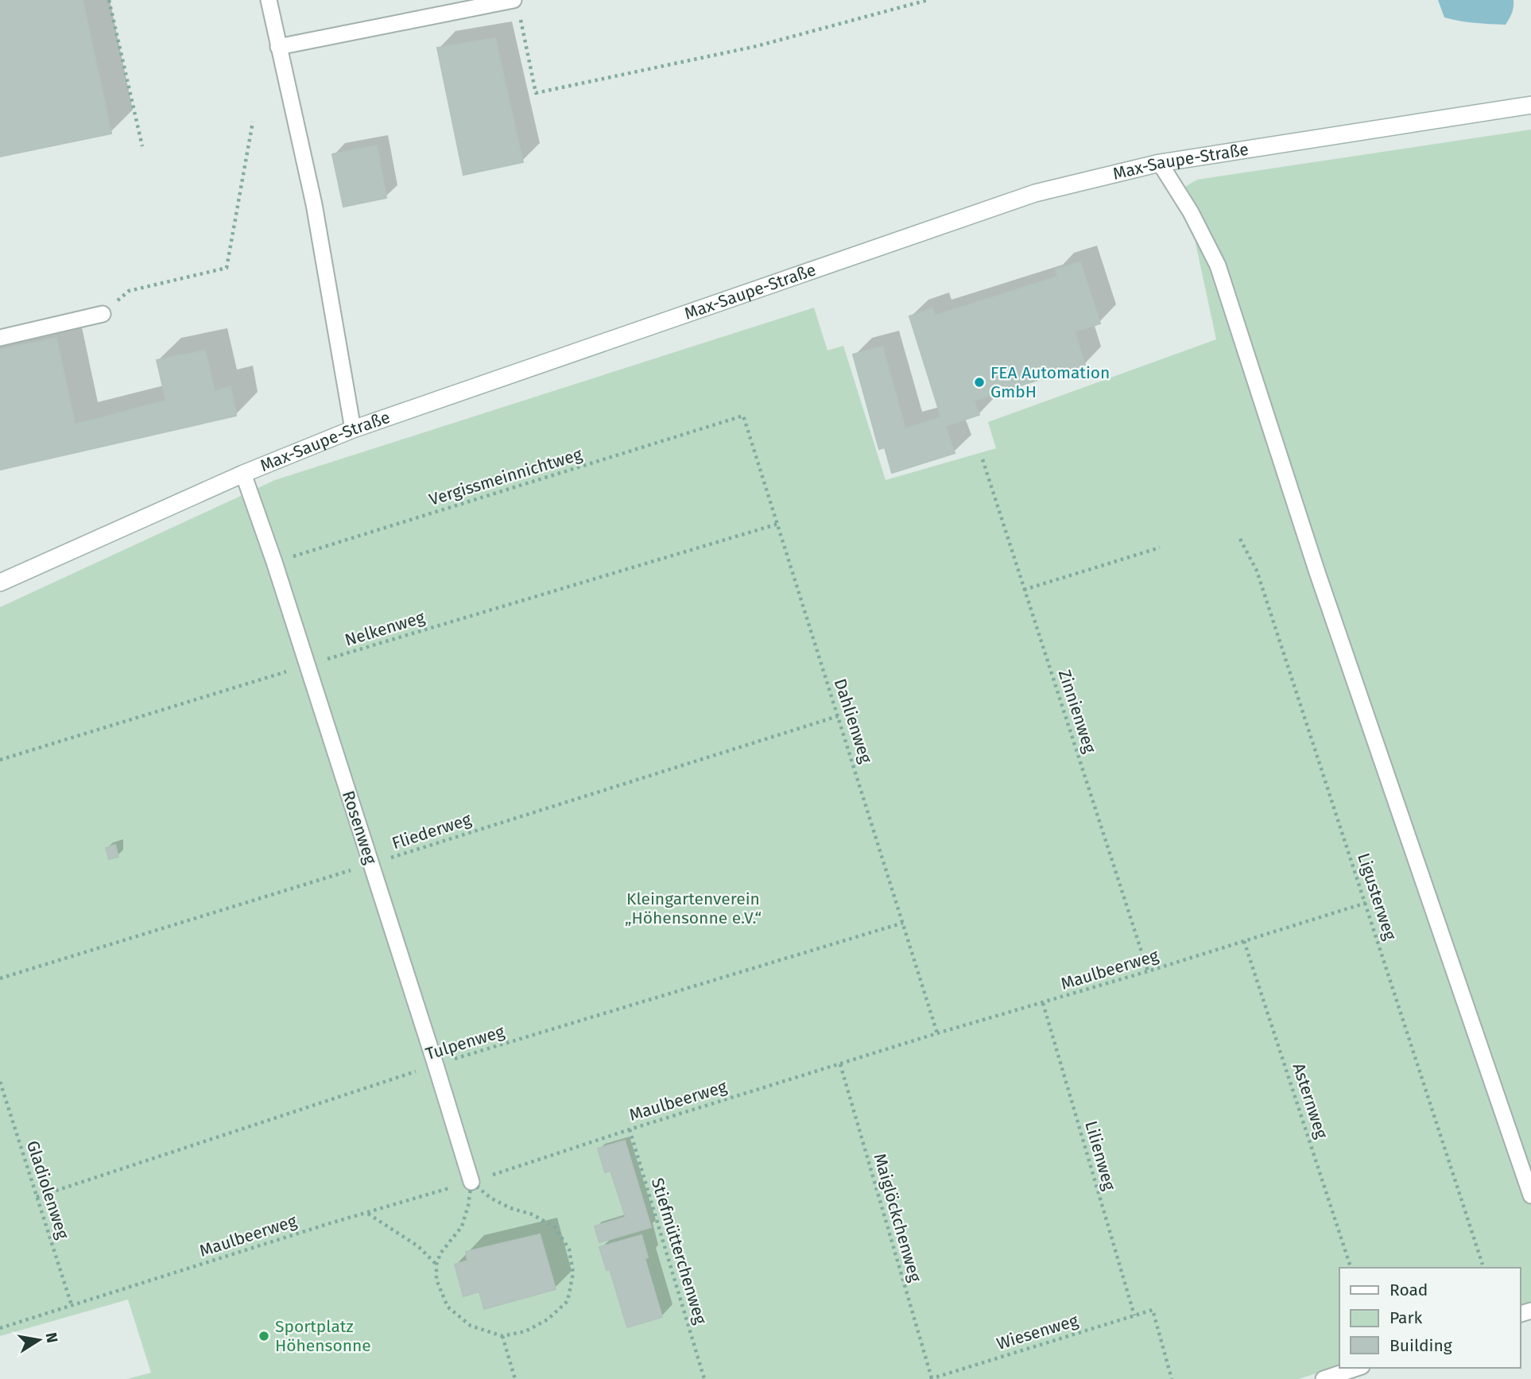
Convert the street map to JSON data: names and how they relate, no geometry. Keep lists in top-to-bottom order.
{
  "streets": {
    "street": ["Max-Saupe-Straße"],
    "lane": ["Rosenweg"],
    "path": [
      "Vergissmeinnichtweg",
      "Nelkenweg",
      "Zinnienweg",
      "Dahlienweg",
      "Fliederweg",
      "Ligusterweg",
      "Maulbeerweg",
      "Tulpenweg",
      "Asternweg",
      "Lilienweg",
      "Gladiolenweg",
      "Maiglöckchenweg",
      "Stiefmütterchenweg",
      "Wiesenweg"
    ]
  },
  "crossings": [
    ["Max-Saupe-Straße", "Rosenweg"],
    ["Vergissmeinnichtweg", "Dahlienweg"],
    ["Vergissmeinnichtweg", "Rosenweg"],
    ["Nelkenweg", "Dahlienweg"],
    ["Nelkenweg", "Rosenweg"],
    ["Zinnienweg", "Maulbeerweg"],
    ["Dahlienweg", "Fliederweg"],
    ["Dahlienweg", "Maulbeerweg"],
    ["Dahlienweg", "Tulpenweg"],
    ["Rosenweg", "Fliederweg"],
    ["Rosenweg", "Tulpenweg"],
    ["Ligusterweg", "Maulbeerweg"],
    ["Maulbeerweg", "Asternweg"],
    ["Maulbeerweg", "Lilienweg"],
    ["Maulbeerweg", "Gladiolenweg"],
    ["Maulbeerweg", "Maiglöckchenweg"],
    ["Maulbeerweg", "Stiefmütterchenweg"],
    ["Tulpenweg", "Gladiolenweg"],
    ["Lilienweg", "Wiesenweg"],
    ["Maiglöckchenweg", "Wiesenweg"]
  ],
  "parks": ["Kleingartenverein „Höhensonne e.V.“"],
  "places": ["FEA Automation GmbH", "Sportplatz Höhensonne"],
  "legend": ["Road", "Park", "Building"],
  "north": "right"
}
